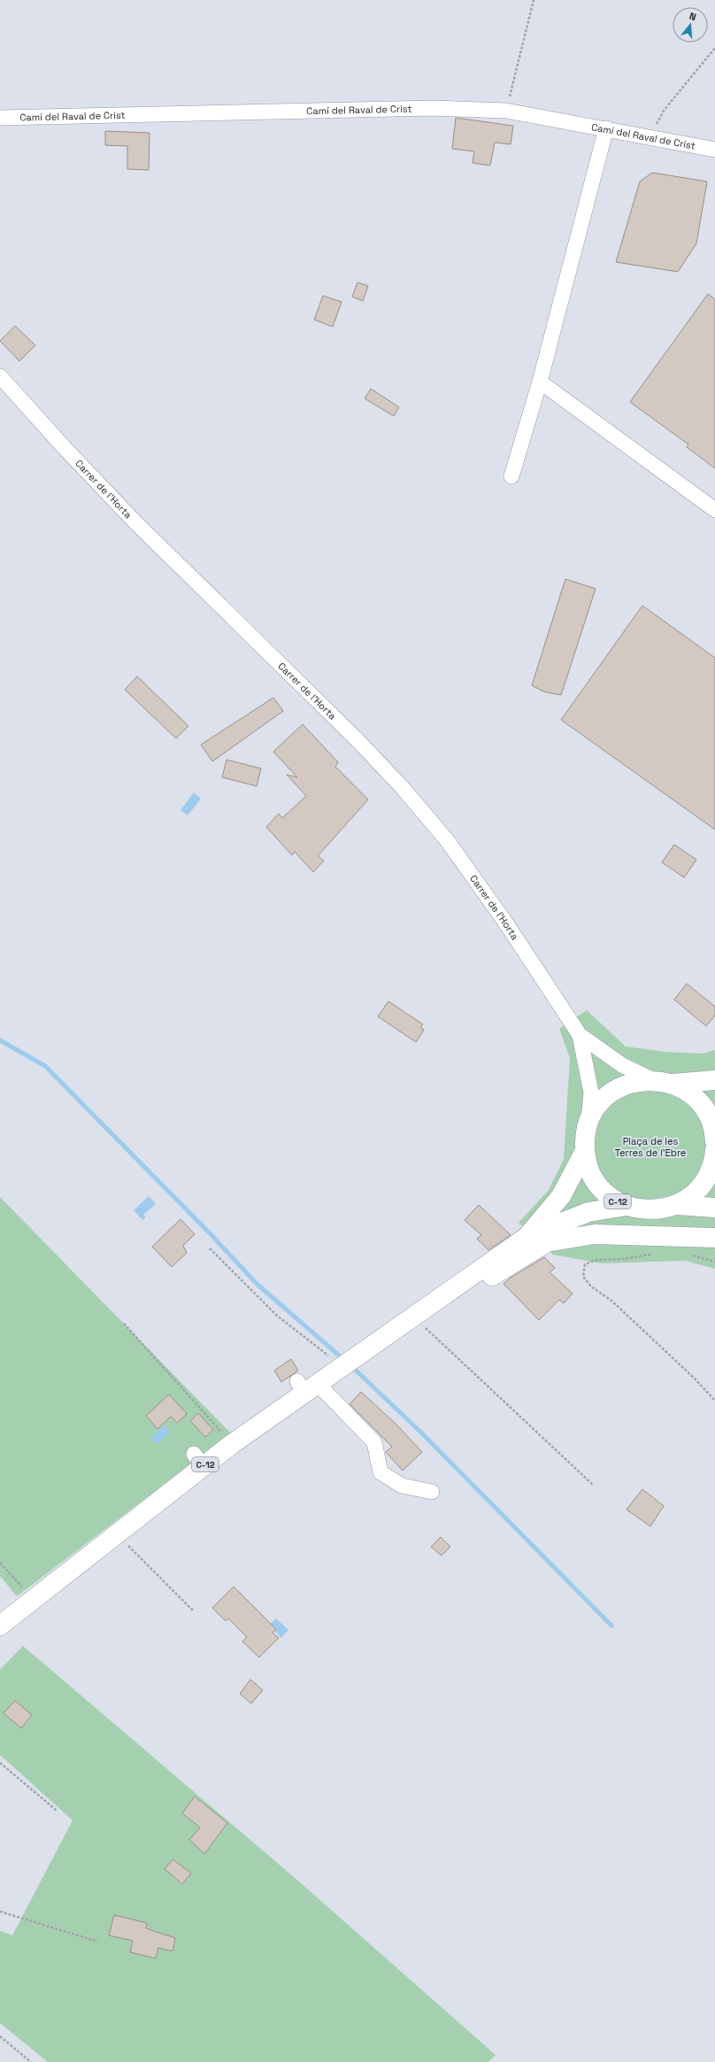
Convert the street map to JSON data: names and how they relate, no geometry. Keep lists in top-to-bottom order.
{
  "streets": {
    "main road": ["C-12"],
    "street": ["Camí del Raval de Crist", "Carrer de l'Horta"]
  },
  "parks": ["Plaça de les Terres de l'Ebre"],
  "north": "top"
}
